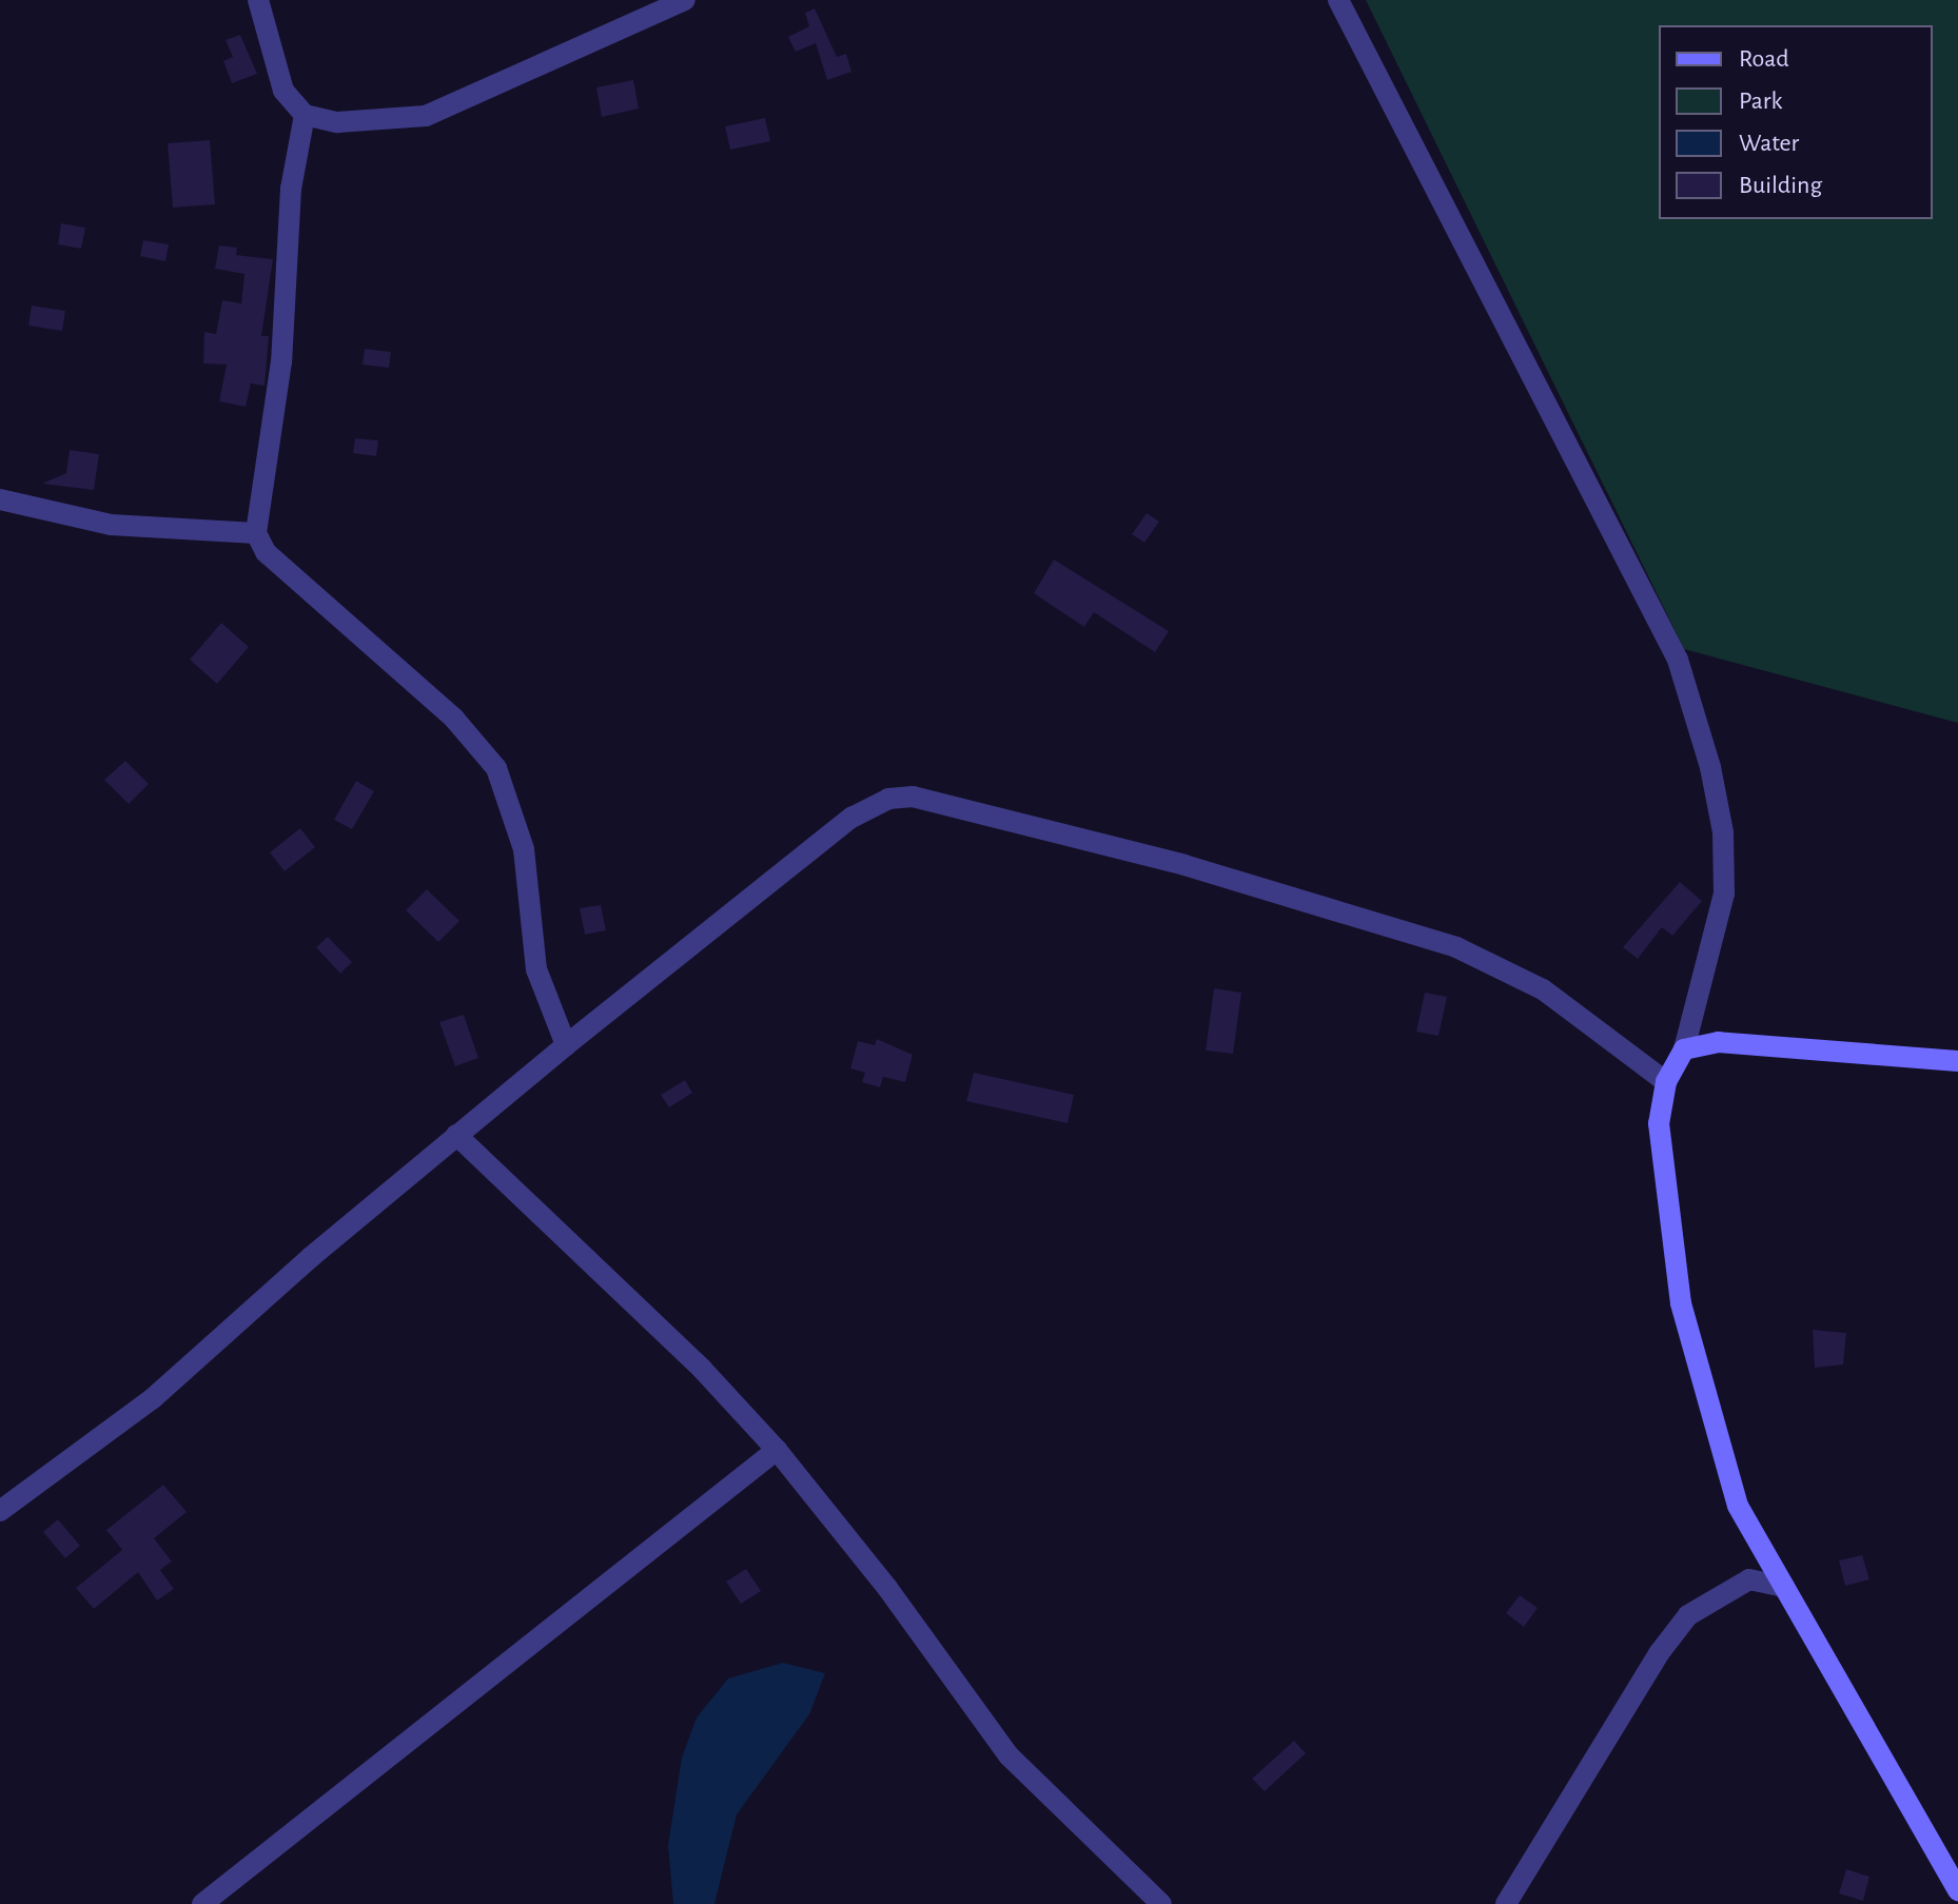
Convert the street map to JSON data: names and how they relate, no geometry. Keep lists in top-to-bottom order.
{
  "legend": [
    "Road",
    "Park",
    "Water",
    "Building"
  ]
}
